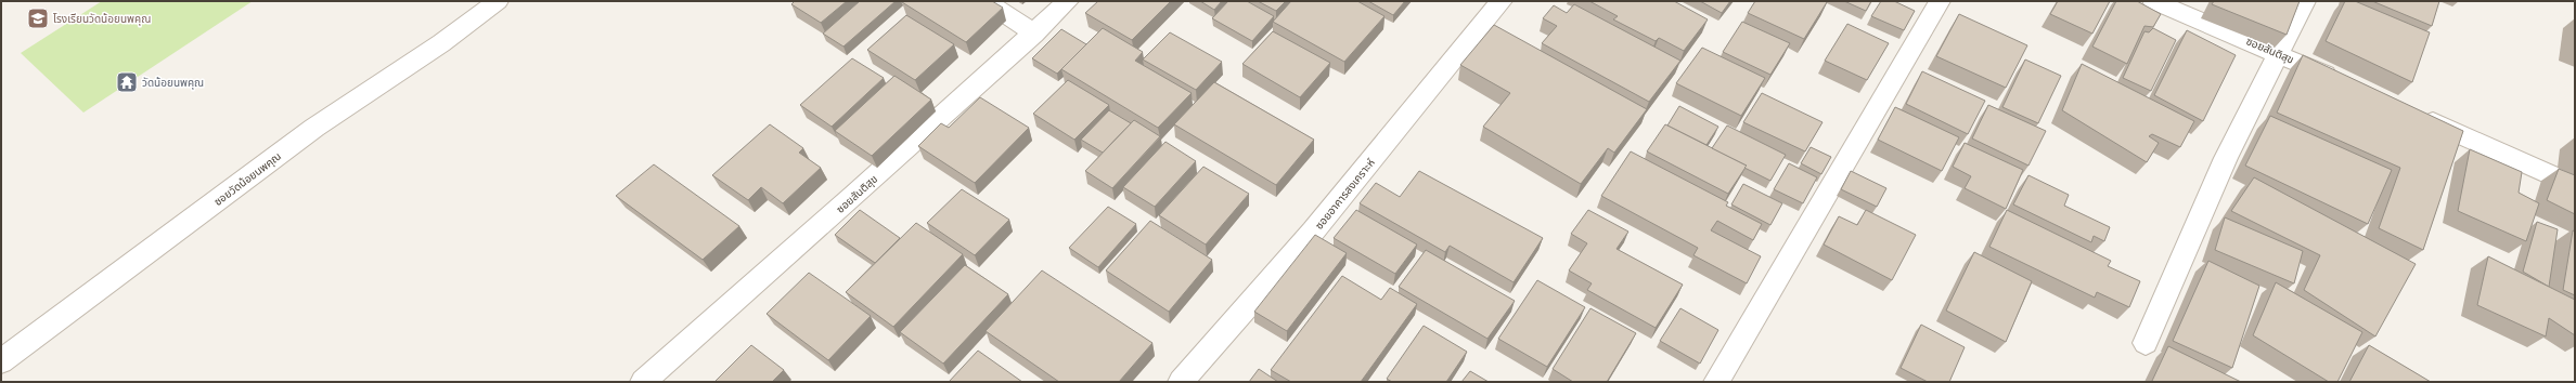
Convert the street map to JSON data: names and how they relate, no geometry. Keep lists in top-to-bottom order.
{
  "streets": {
    "street": ["ซอยสันติสุข", "ซอยวัดน้อยนพคุณ", "ซอยอาคารสงเคราะห์"]
  },
  "places": {
    "school or university": ["โรงเรียนวัดน้อยนพคุณ"],
    "temple": ["วัดน้อยนพคุณ"]
  }
}
